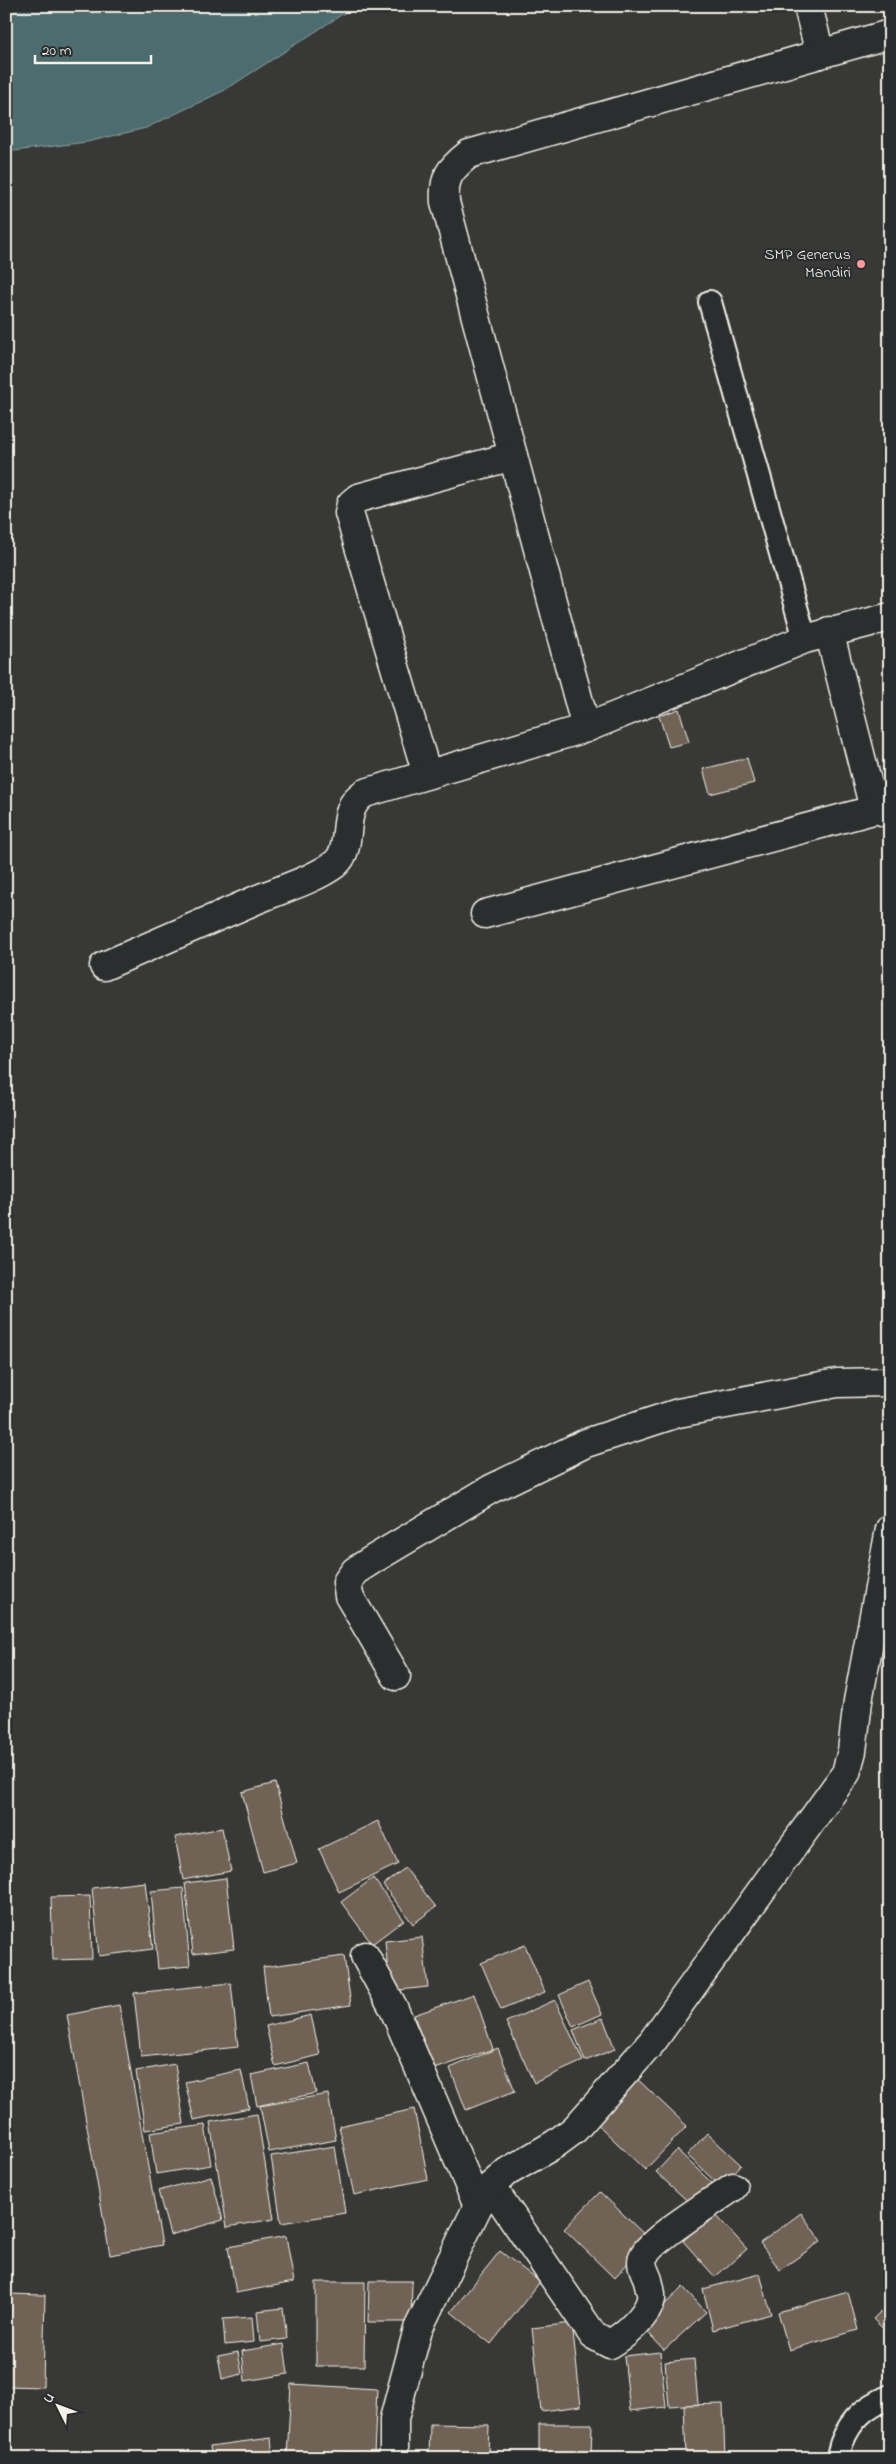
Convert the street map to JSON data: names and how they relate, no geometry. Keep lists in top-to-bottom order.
{
  "places": ["SMP Generus Mandiri"],
  "scale_bar": "20 m",
  "north": "top left"
}
